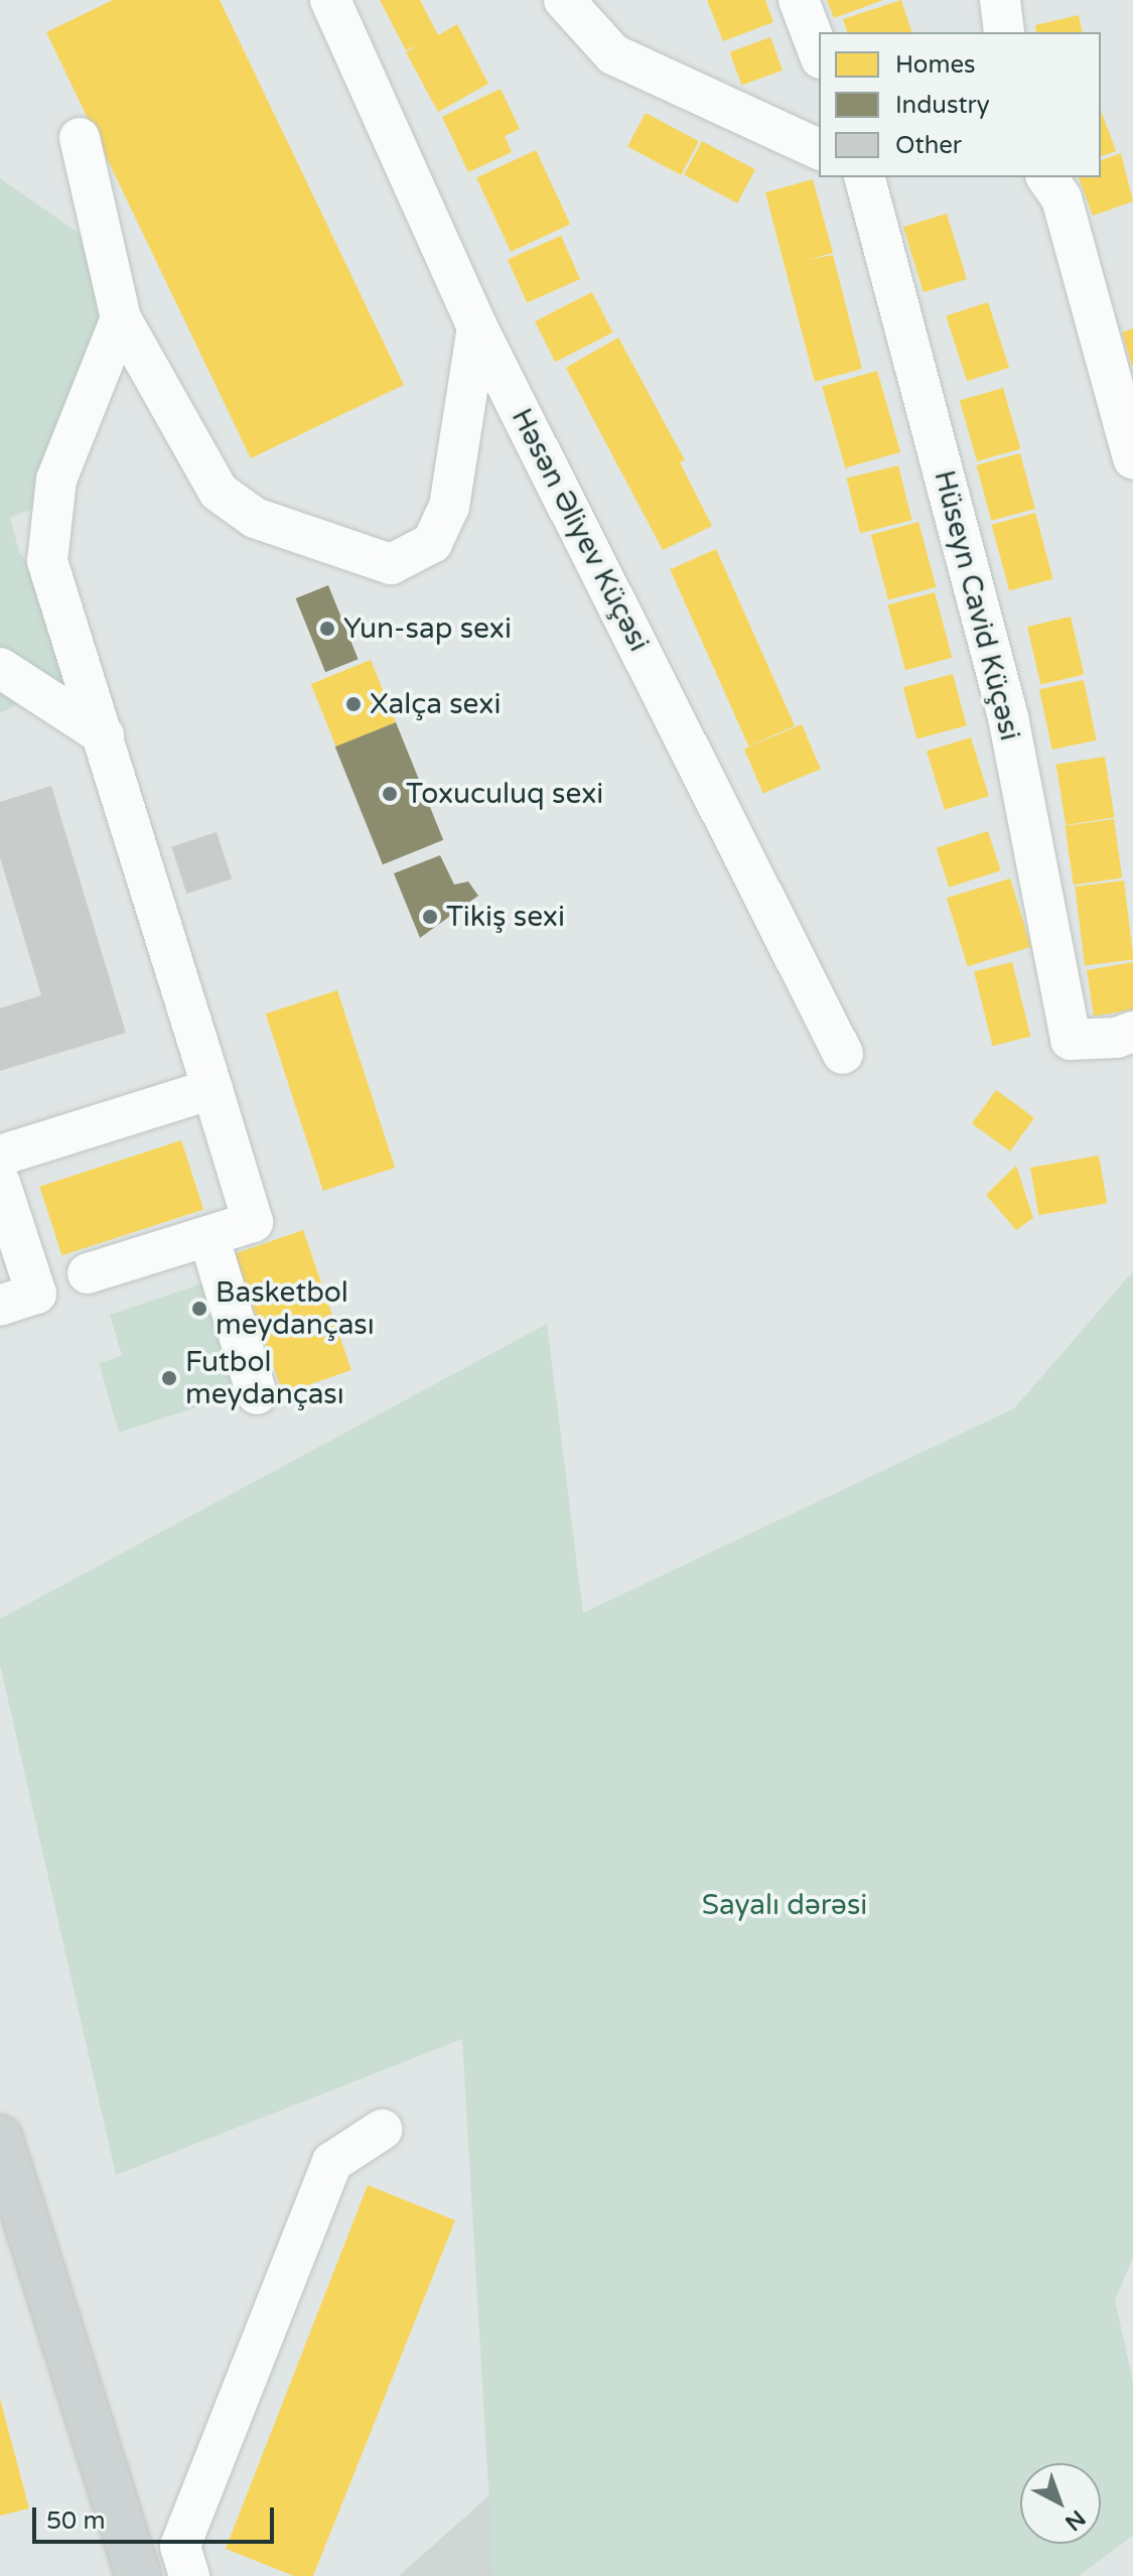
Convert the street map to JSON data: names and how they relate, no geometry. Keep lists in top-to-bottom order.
{
  "streets": {
    "street": ["Həsən Əliyev Küçəsi", "Hüseyn Cavid Küçəsi"]
  },
  "parks": ["Sayalı dərəsi"],
  "places": [
    "Yun-sap sexi",
    "Xalça sexi",
    "Toxuculuq sexi",
    "Tikiş sexi",
    "Basketbol meydançası",
    "Futbol meydançası"
  ],
  "legend": ["Homes", "Industry", "Other"],
  "scale_bar": "50 m",
  "north": "bottom right"
}
